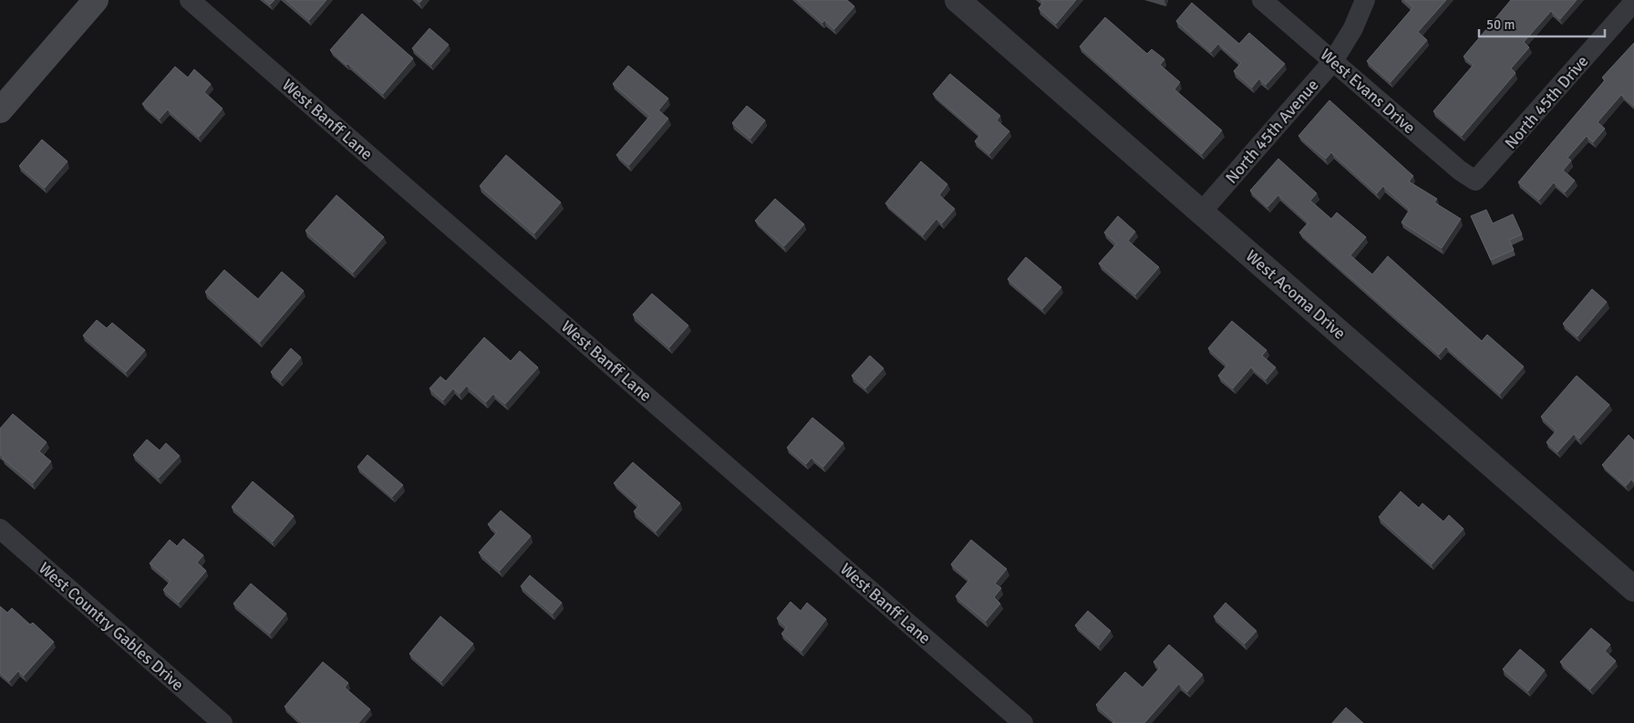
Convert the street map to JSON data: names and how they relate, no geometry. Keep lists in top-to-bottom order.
{
  "streets": {
    "street": [
      "West Evans Drive",
      "North 45th Drive",
      "West Banff Lane",
      "North 45th Avenue",
      "West Acoma Drive",
      "West Country Gables Drive"
    ]
  },
  "crossings": [
    ["West Evans Drive", "North 45th Drive"],
    ["West Evans Drive", "North 45th Avenue"],
    ["North 45th Avenue", "West Acoma Drive"]
  ],
  "scale_bar": "50 m"
}
